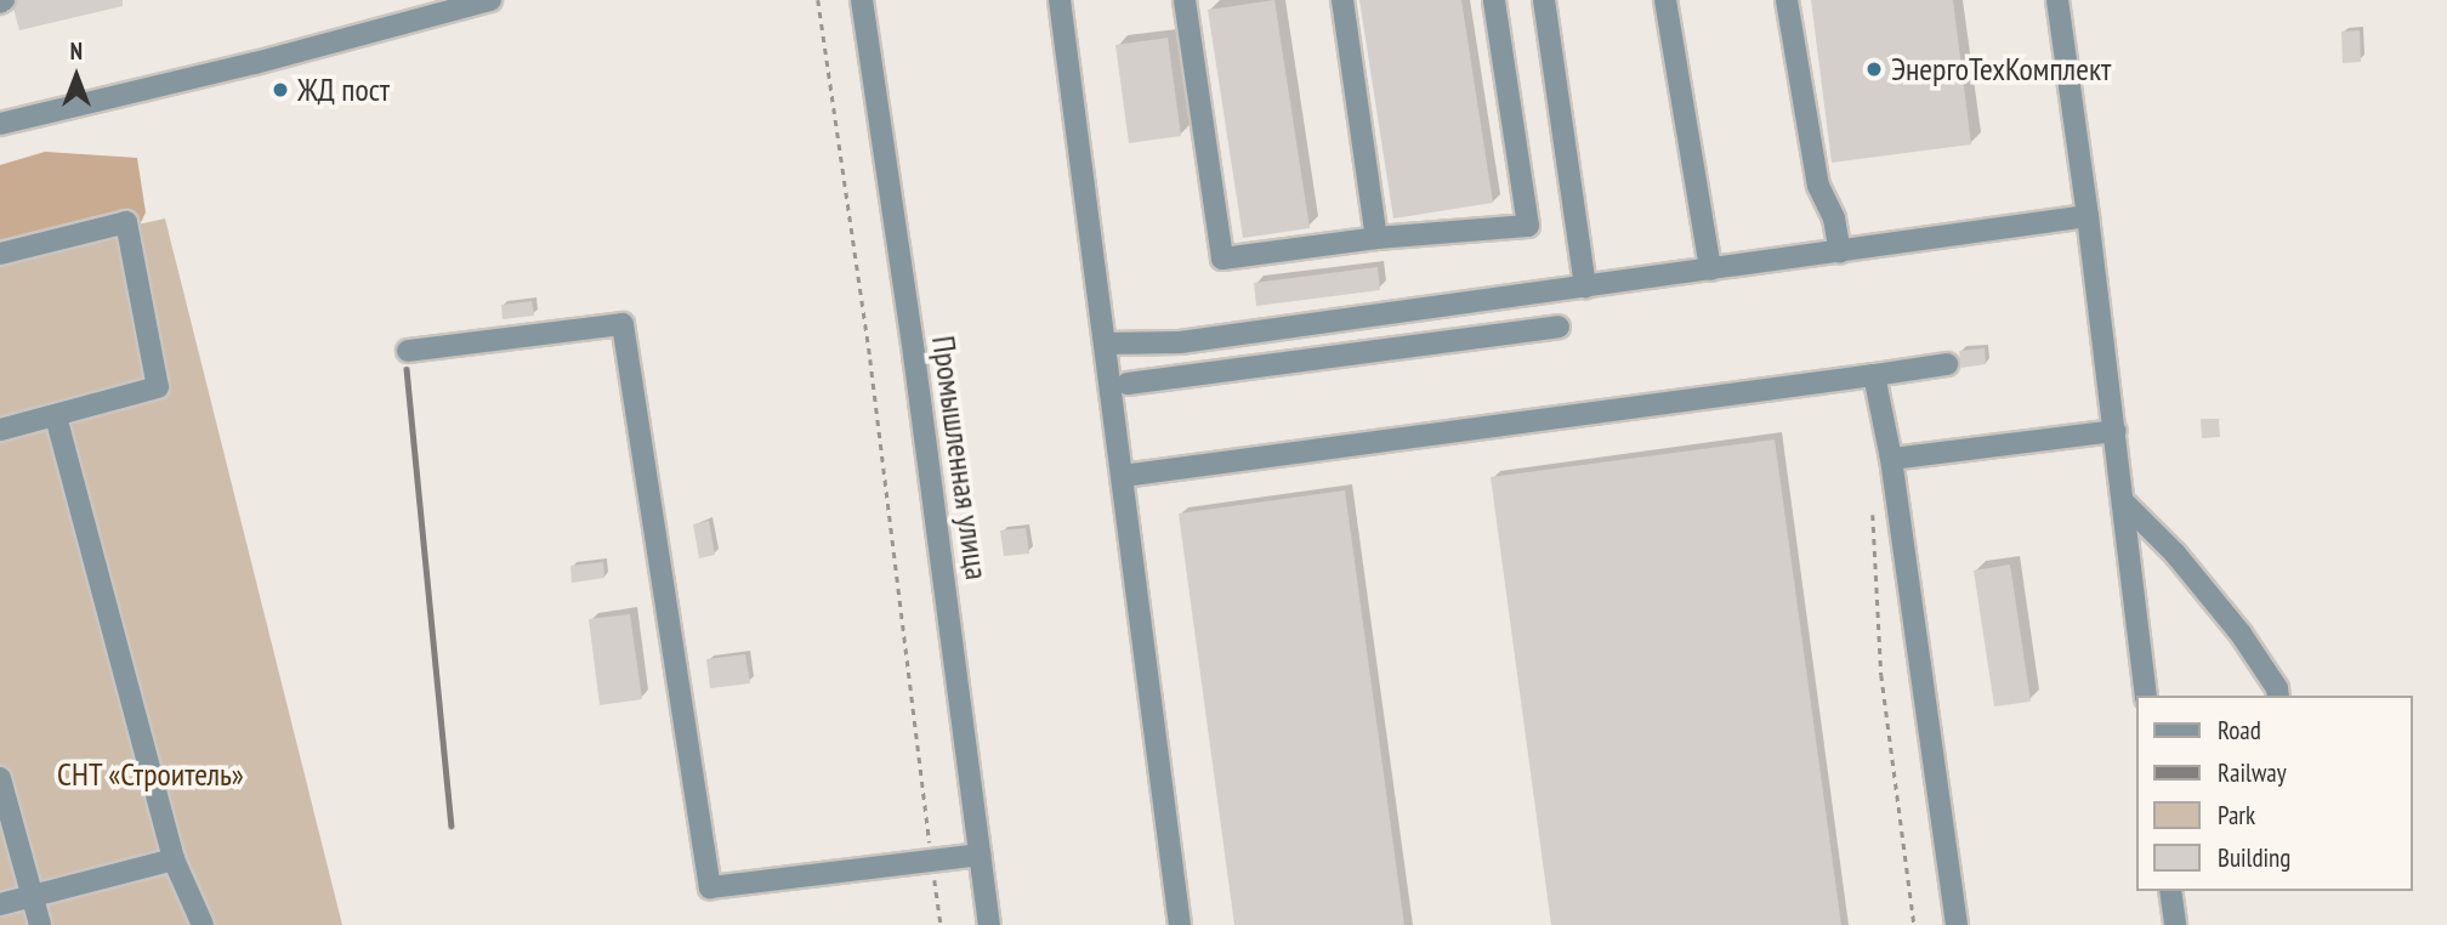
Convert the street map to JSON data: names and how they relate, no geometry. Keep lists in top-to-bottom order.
{
  "streets": {
    "street": ["Промышленная улица"]
  },
  "parks": ["СНТ «Строитель»"],
  "places": ["ЭнергоТехКомплект", "ЖД пост"],
  "legend": [
    "Road",
    "Railway",
    "Park",
    "Building"
  ],
  "north": "top"
}
